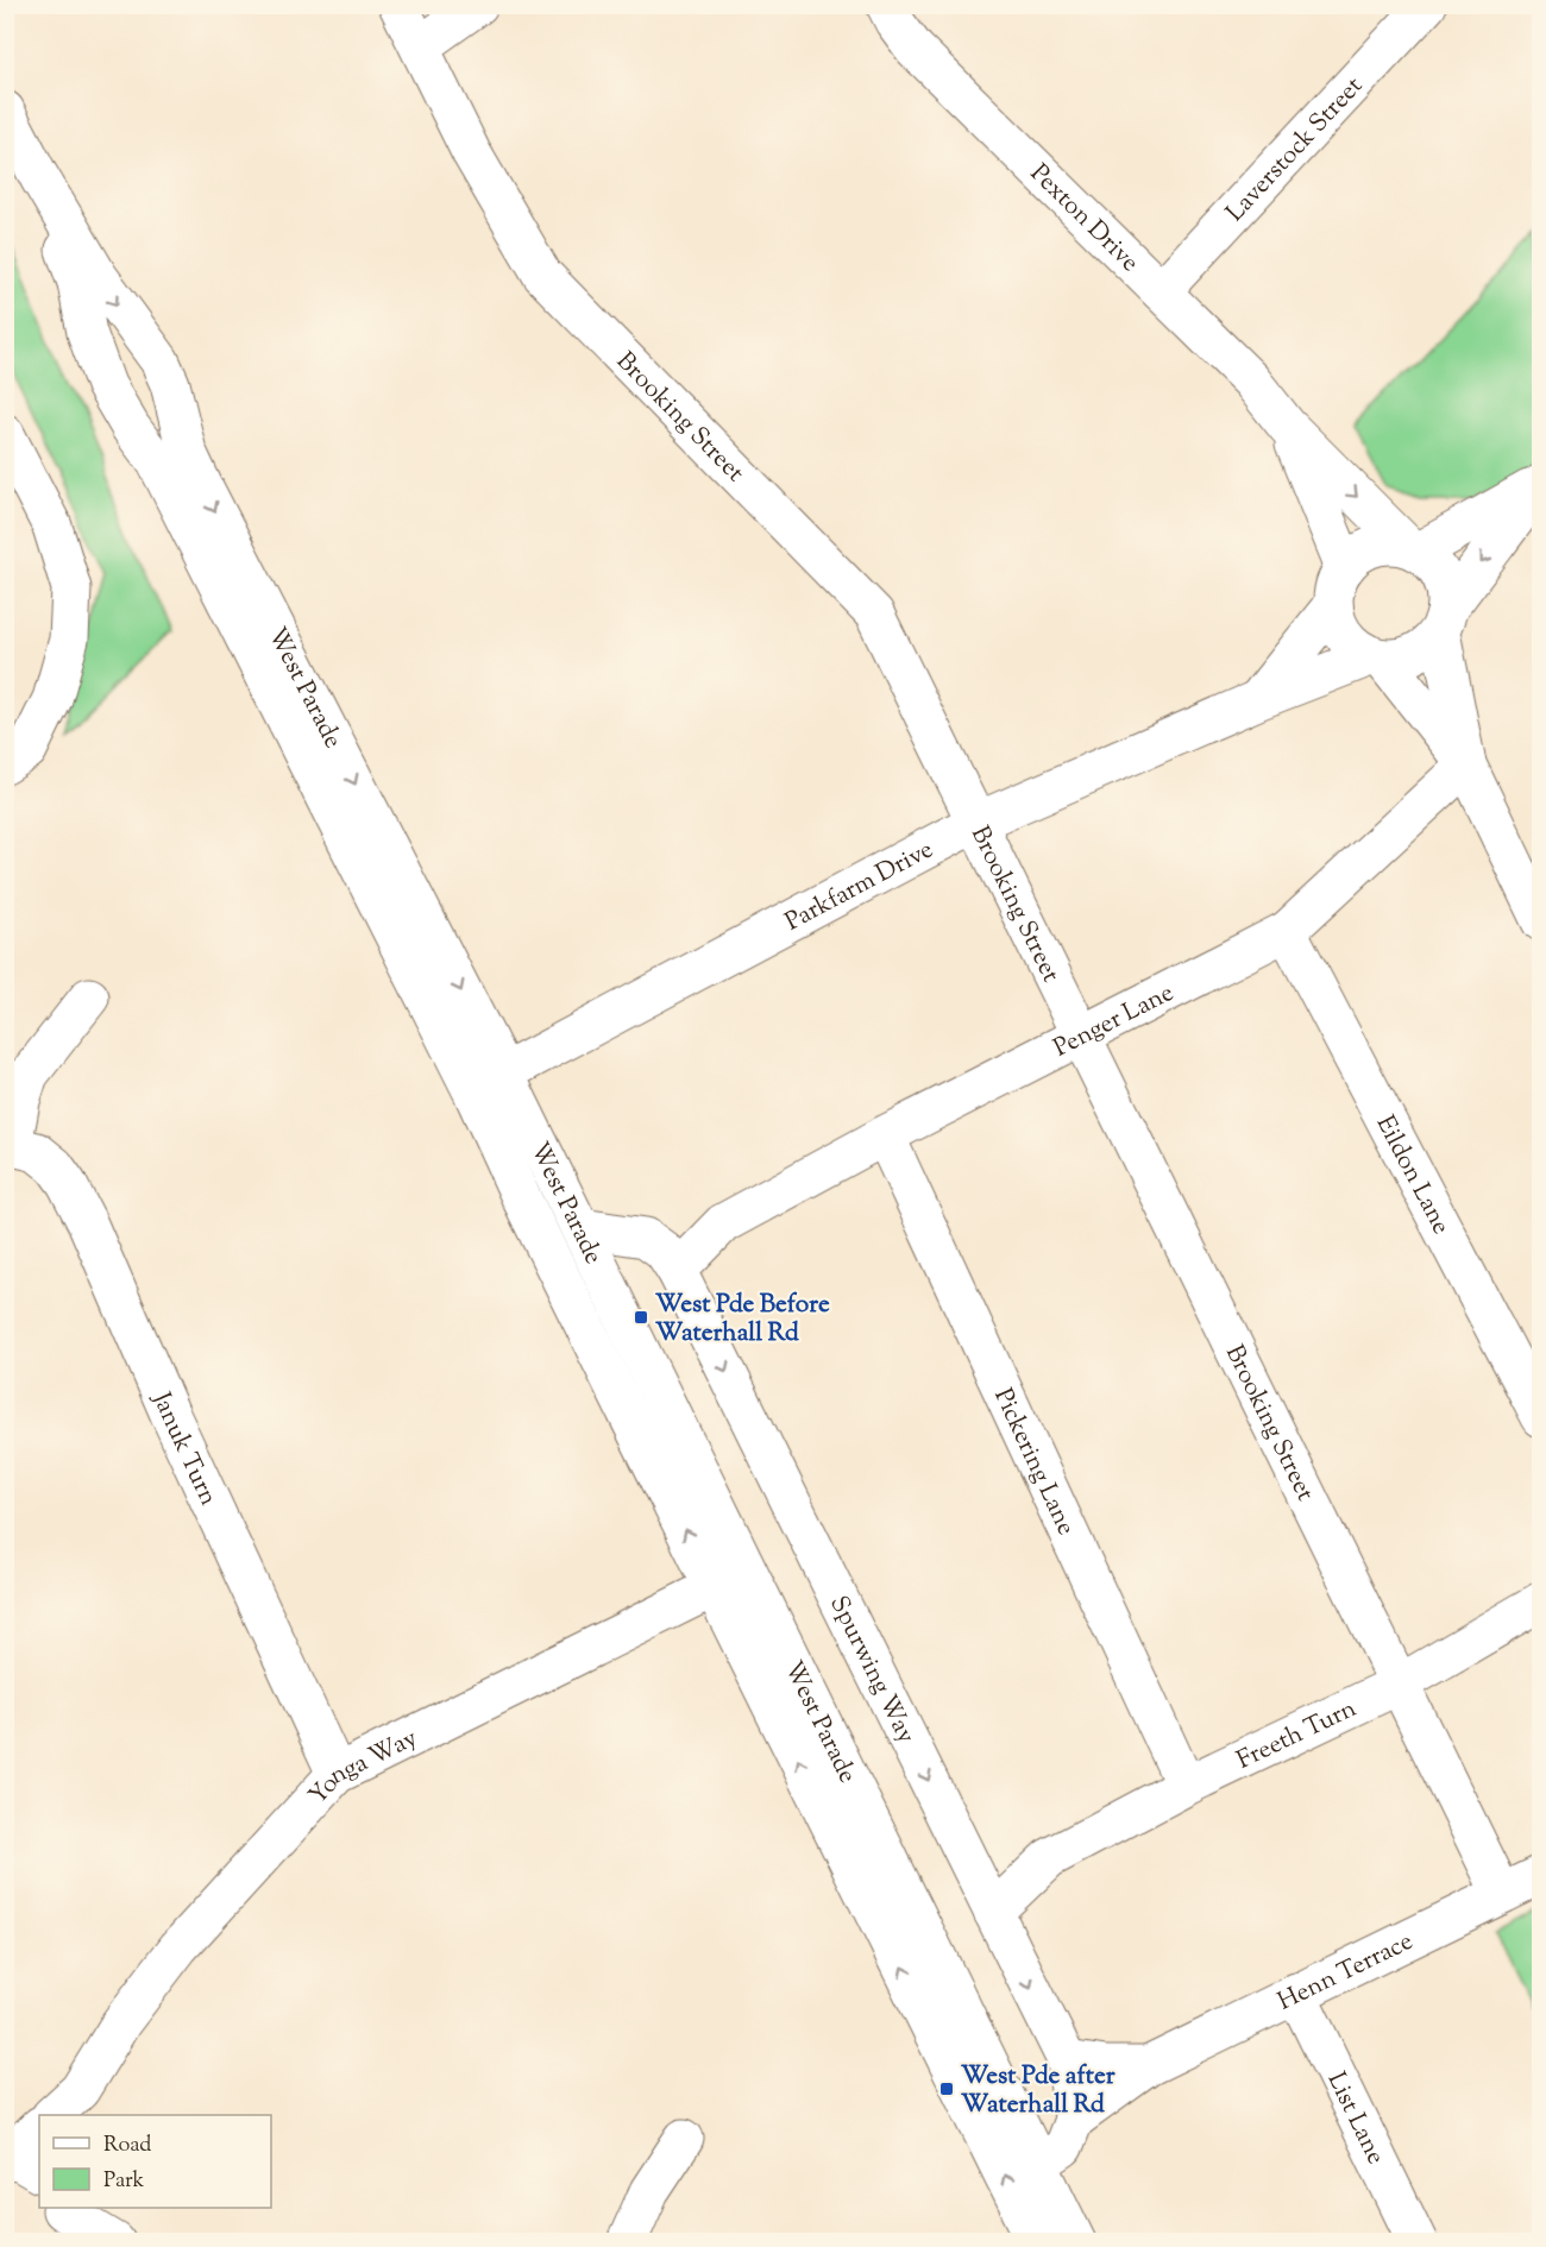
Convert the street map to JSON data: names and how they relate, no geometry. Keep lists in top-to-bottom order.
{
  "streets": {
    "street": [
      "Laverstock Street",
      "Pexton Drive",
      "Brooking Street",
      "West Parade",
      "Parkfarm Drive",
      "Penger Lane",
      "Eildon Lane",
      "Januk Turn",
      "Pickering Lane",
      "Spurwing Way",
      "Freeth Turn",
      "Yonga Way",
      "Henn Terrace",
      "List Lane"
    ]
  },
  "crossings": [
    ["Laverstock Street", "Pexton Drive"],
    ["Pexton Drive", "Parkfarm Drive"],
    ["Brooking Street", "Parkfarm Drive"],
    ["Brooking Street", "Penger Lane"],
    ["Brooking Street", "Freeth Turn"],
    ["Brooking Street", "Henn Terrace"],
    ["West Parade", "Parkfarm Drive"],
    ["West Parade", "Yonga Way"],
    ["Penger Lane", "Eildon Lane"],
    ["Penger Lane", "Pickering Lane"],
    ["Penger Lane", "Spurwing Way"],
    ["Januk Turn", "Yonga Way"],
    ["Pickering Lane", "Freeth Turn"],
    ["Spurwing Way", "Freeth Turn"],
    ["Spurwing Way", "Henn Terrace"],
    ["Henn Terrace", "List Lane"]
  ],
  "one_way": ["Spurwing Way"],
  "places": {
    "transit": ["West Pde Before Waterhall Rd", "West Pde after Waterhall Rd"]
  },
  "legend": ["Road", "Park"]
}
